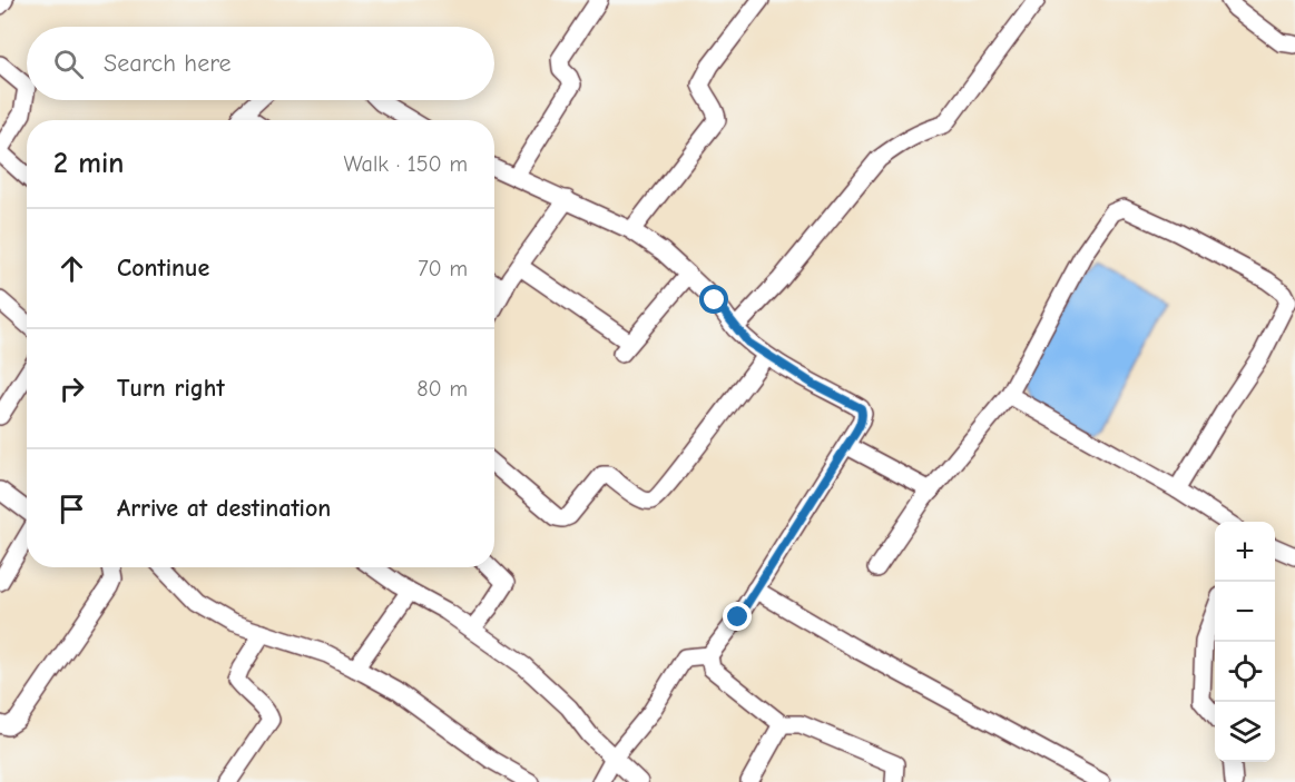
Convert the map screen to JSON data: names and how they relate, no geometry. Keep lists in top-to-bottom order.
{
  "page": {
    "search": "Search here",
    "heading": ["2 min", "Walk · 150 m"],
    "list": [
      ["Continue", "70 m"],
      ["Turn right", "80 m"],
      "Arrive at destination"
    ],
    "map_buttons": ["+", "−"]
  }
}
